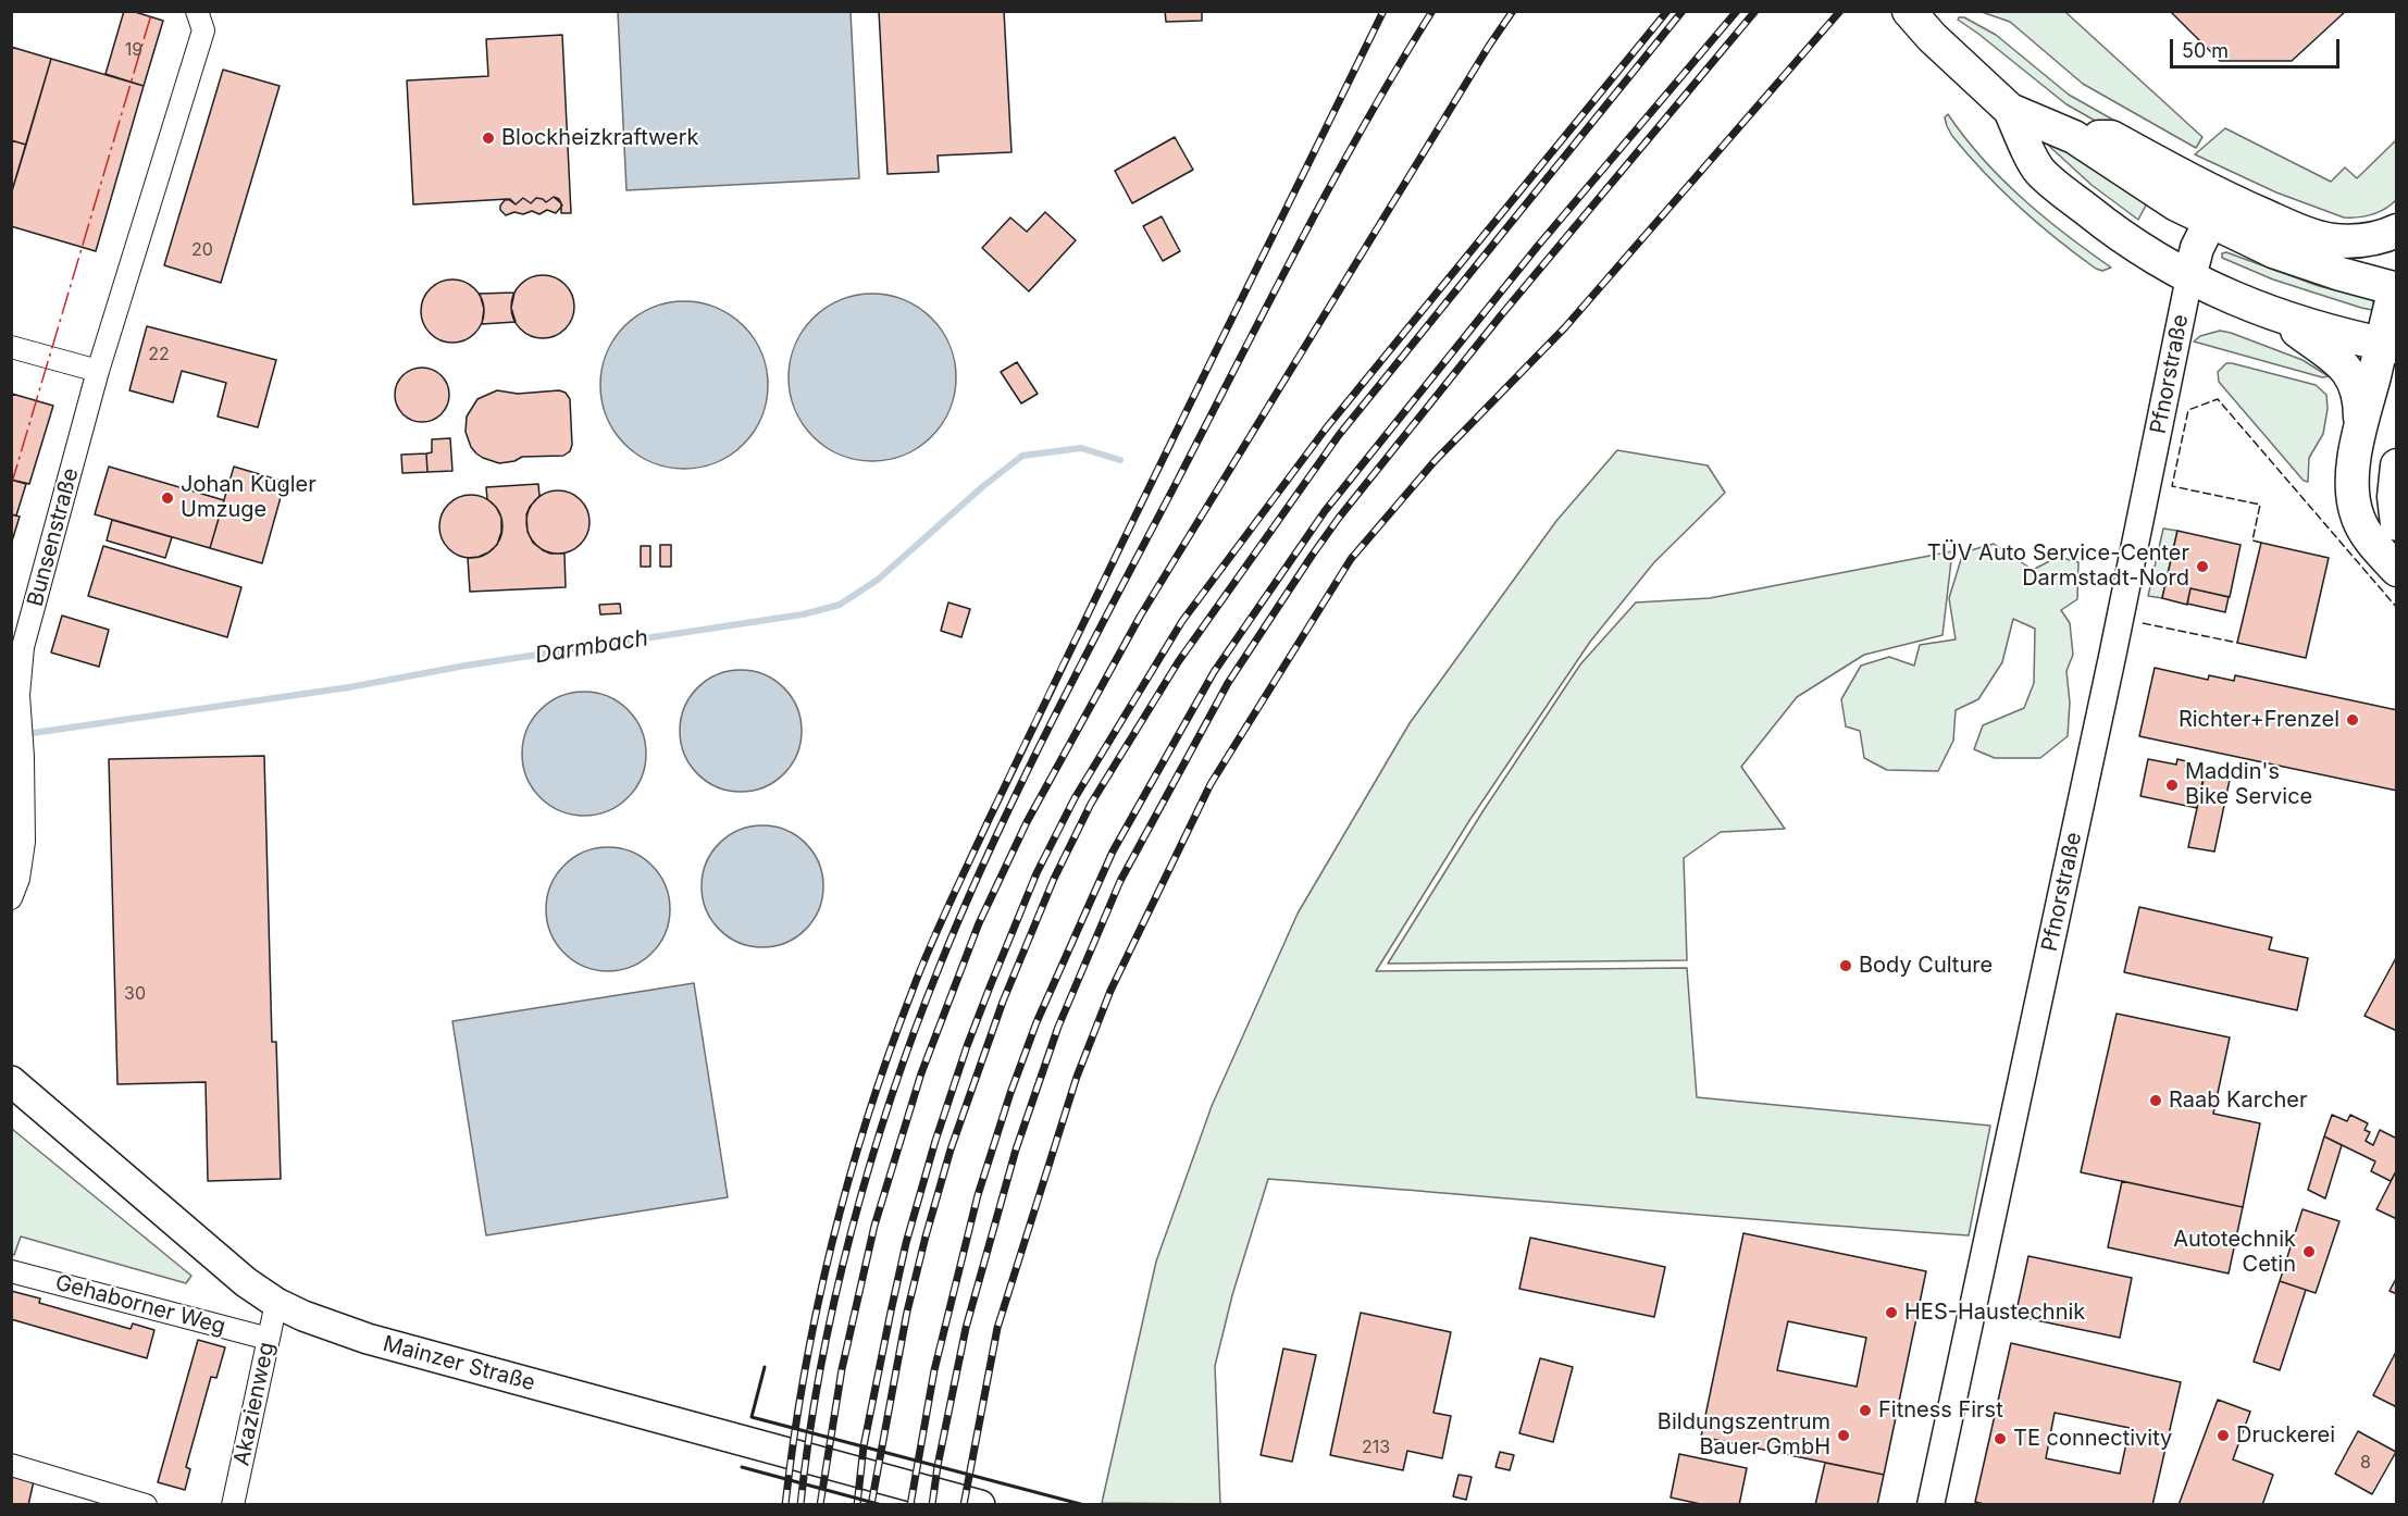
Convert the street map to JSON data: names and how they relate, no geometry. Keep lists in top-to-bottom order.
{
  "streets": {
    "main road": ["Mainzer Straße"],
    "street": [
      "Pfnorstraße",
      "Bunsenstraße",
      "Gehaborner Weg",
      "Akazienweg"
    ]
  },
  "crossings": [
    ["Gehaborner Weg", "Akazienweg"],
    ["Mainzer Straße", "Akazienweg"]
  ],
  "water": ["Darmbach"],
  "places": [
    "Blockheizkraftwerk",
    "Johan Kugler Umzuge",
    "TÜV Auto Service-Center Darmstadt-Nord",
    "Richter+Frenzel",
    "Maddin's Bike Service",
    "Body Culture",
    "Raab Karcher",
    "Autotechnik Cetin",
    "HES-Haustechnik",
    "Fitness First",
    "Bildungszentrum Bauer GmbH",
    "Druckerei",
    "TE connectivity"
  ],
  "house_numbers": [
    "19",
    "20",
    "22",
    "30",
    "213",
    "8"
  ],
  "scale_bar": "50 m"
}
